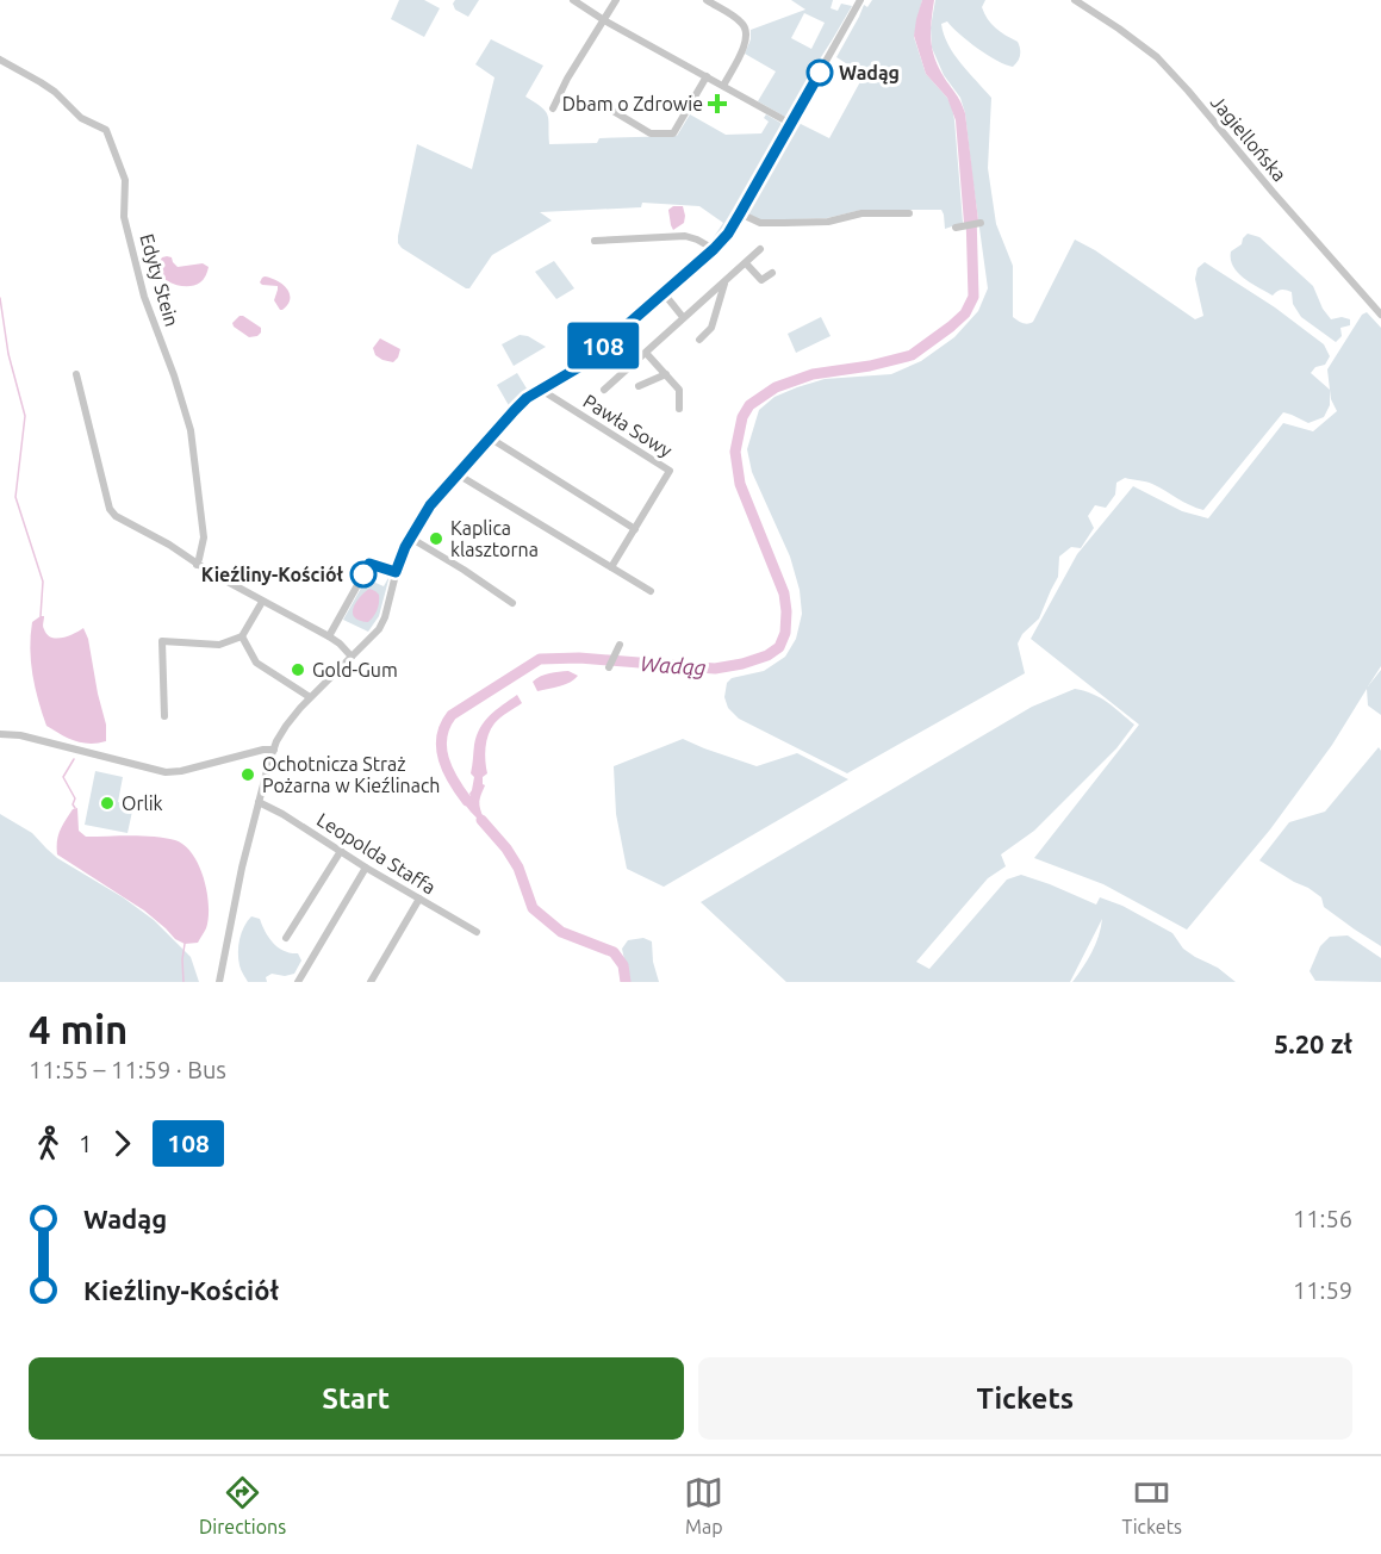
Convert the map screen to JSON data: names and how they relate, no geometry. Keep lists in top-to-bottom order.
{
  "streets": {
    "street": [
      "Jagiellońska",
      "Edyty Stein",
      "Pawła Sowy",
      "Leopolda Staffa"
    ]
  },
  "water": ["Wadąg"],
  "places": {
    "other": [
      "Wadąg",
      "Kaplica klasztorna",
      "Kieźliny-Kościół",
      "Gold-Gum",
      "Ochotnicza Straż Pożarna w Kieźlinach",
      "Orlik"
    ],
    "health": ["Dbam o Zdrowie"]
  },
  "lines": ["bus line 108"],
  "page": {
    "on_map": "108",
    "heading": ["4 min", "11:55 – 11:59 · Bus", "5.20 zł"],
    "legs": ["1", "108"],
    "list": [
      {
        "name": "Wadąg",
        "value": "11:56"
      },
      {
        "name": "Kieźliny-Kościół",
        "value": "11:59"
      }
    ],
    "buttons": ["Start", "Tickets"],
    "tabs": ["Directions", "Map", "Tickets"]
  }
}
